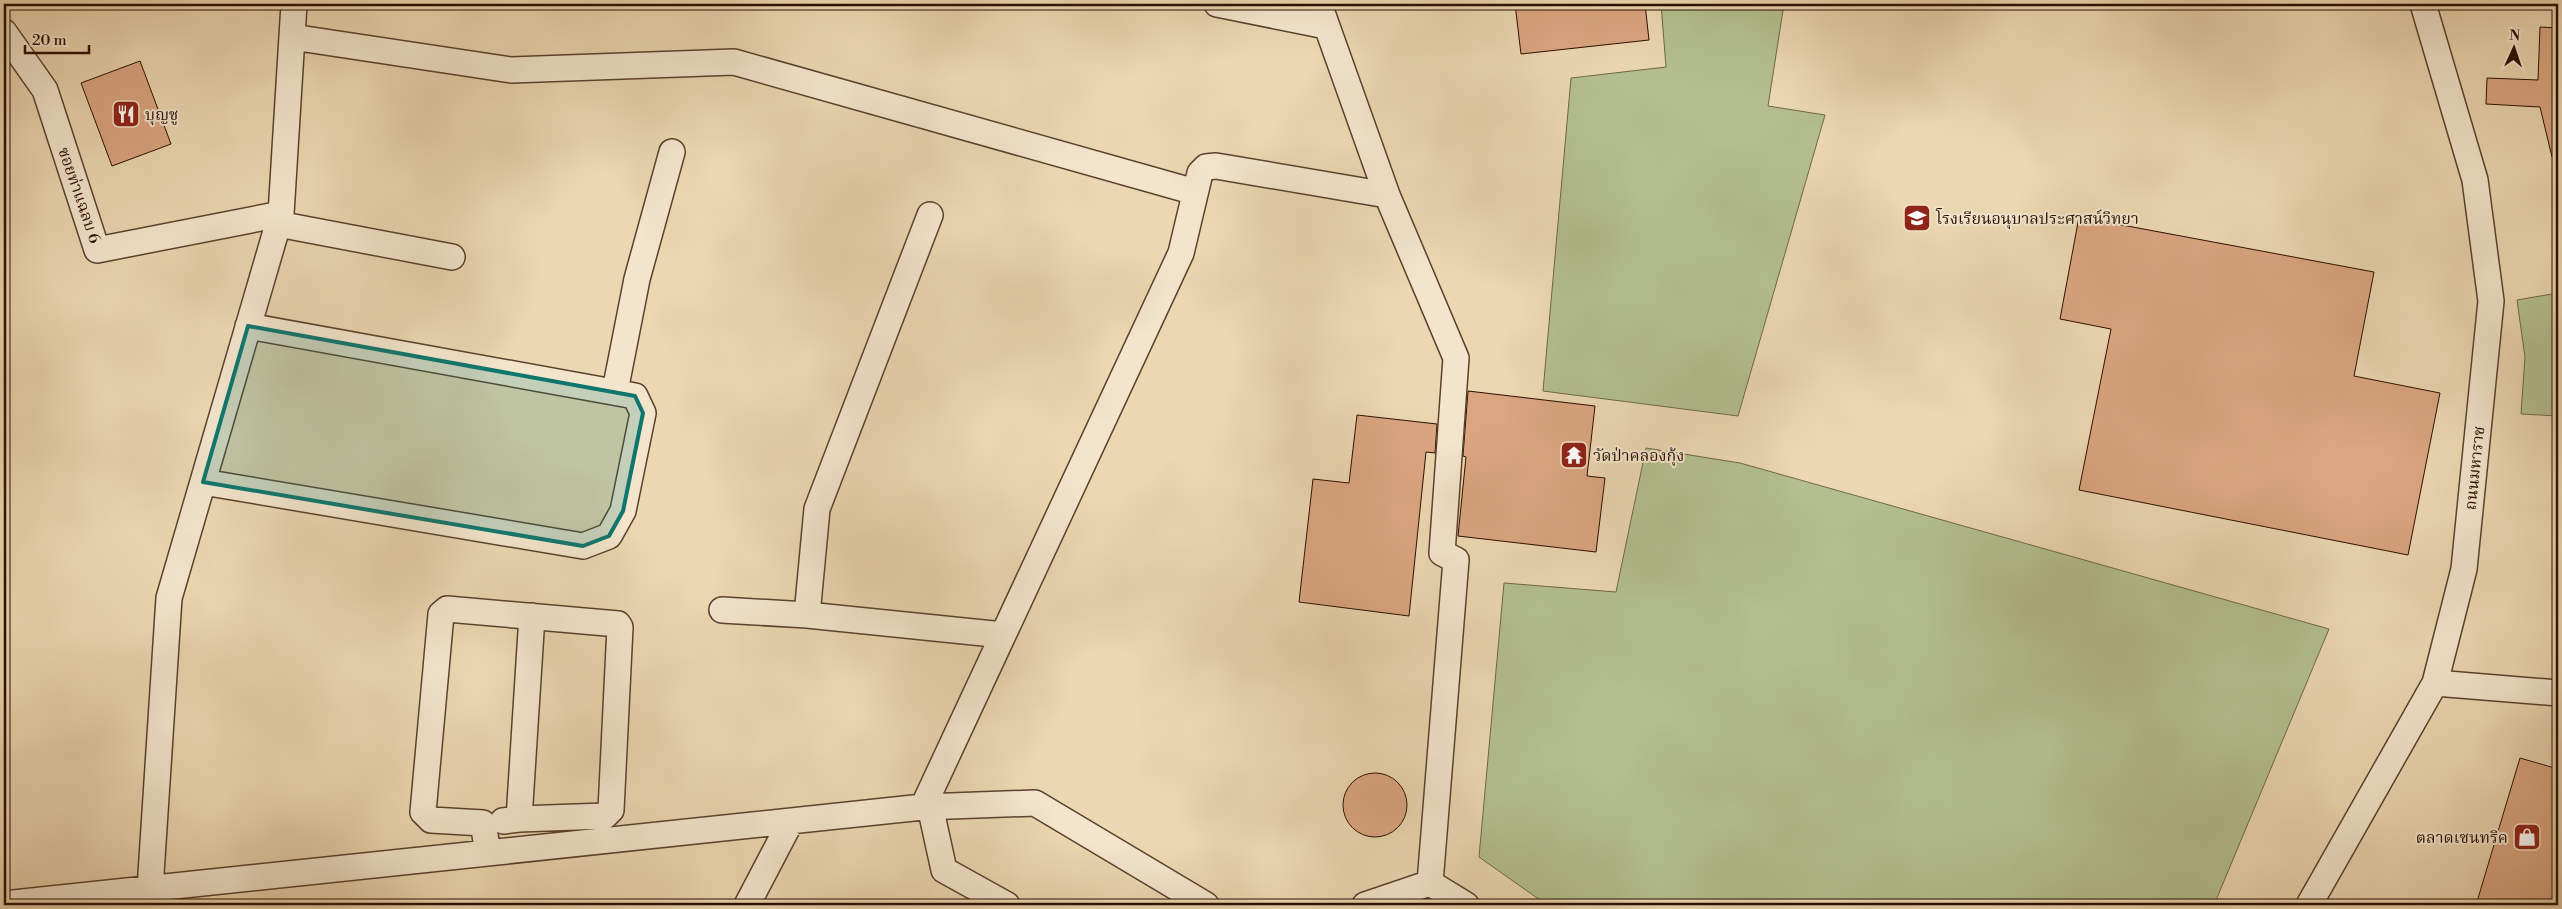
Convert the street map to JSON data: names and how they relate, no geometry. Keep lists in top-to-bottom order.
{
  "streets": {
    "street": ["ซอยท่าแฉลบ 6", "ถนนมหาราช"]
  },
  "places": {
    "restaurant": ["บุญชู"],
    "school or university": ["โรงเรียนอนุบาลประศาสน์วิทยา"],
    "temple": ["วัดป่าคลองกุ้ง"],
    "shop": ["ตลาดเซนทริค"]
  },
  "scale_bar": "20 m",
  "north": "top"
}
